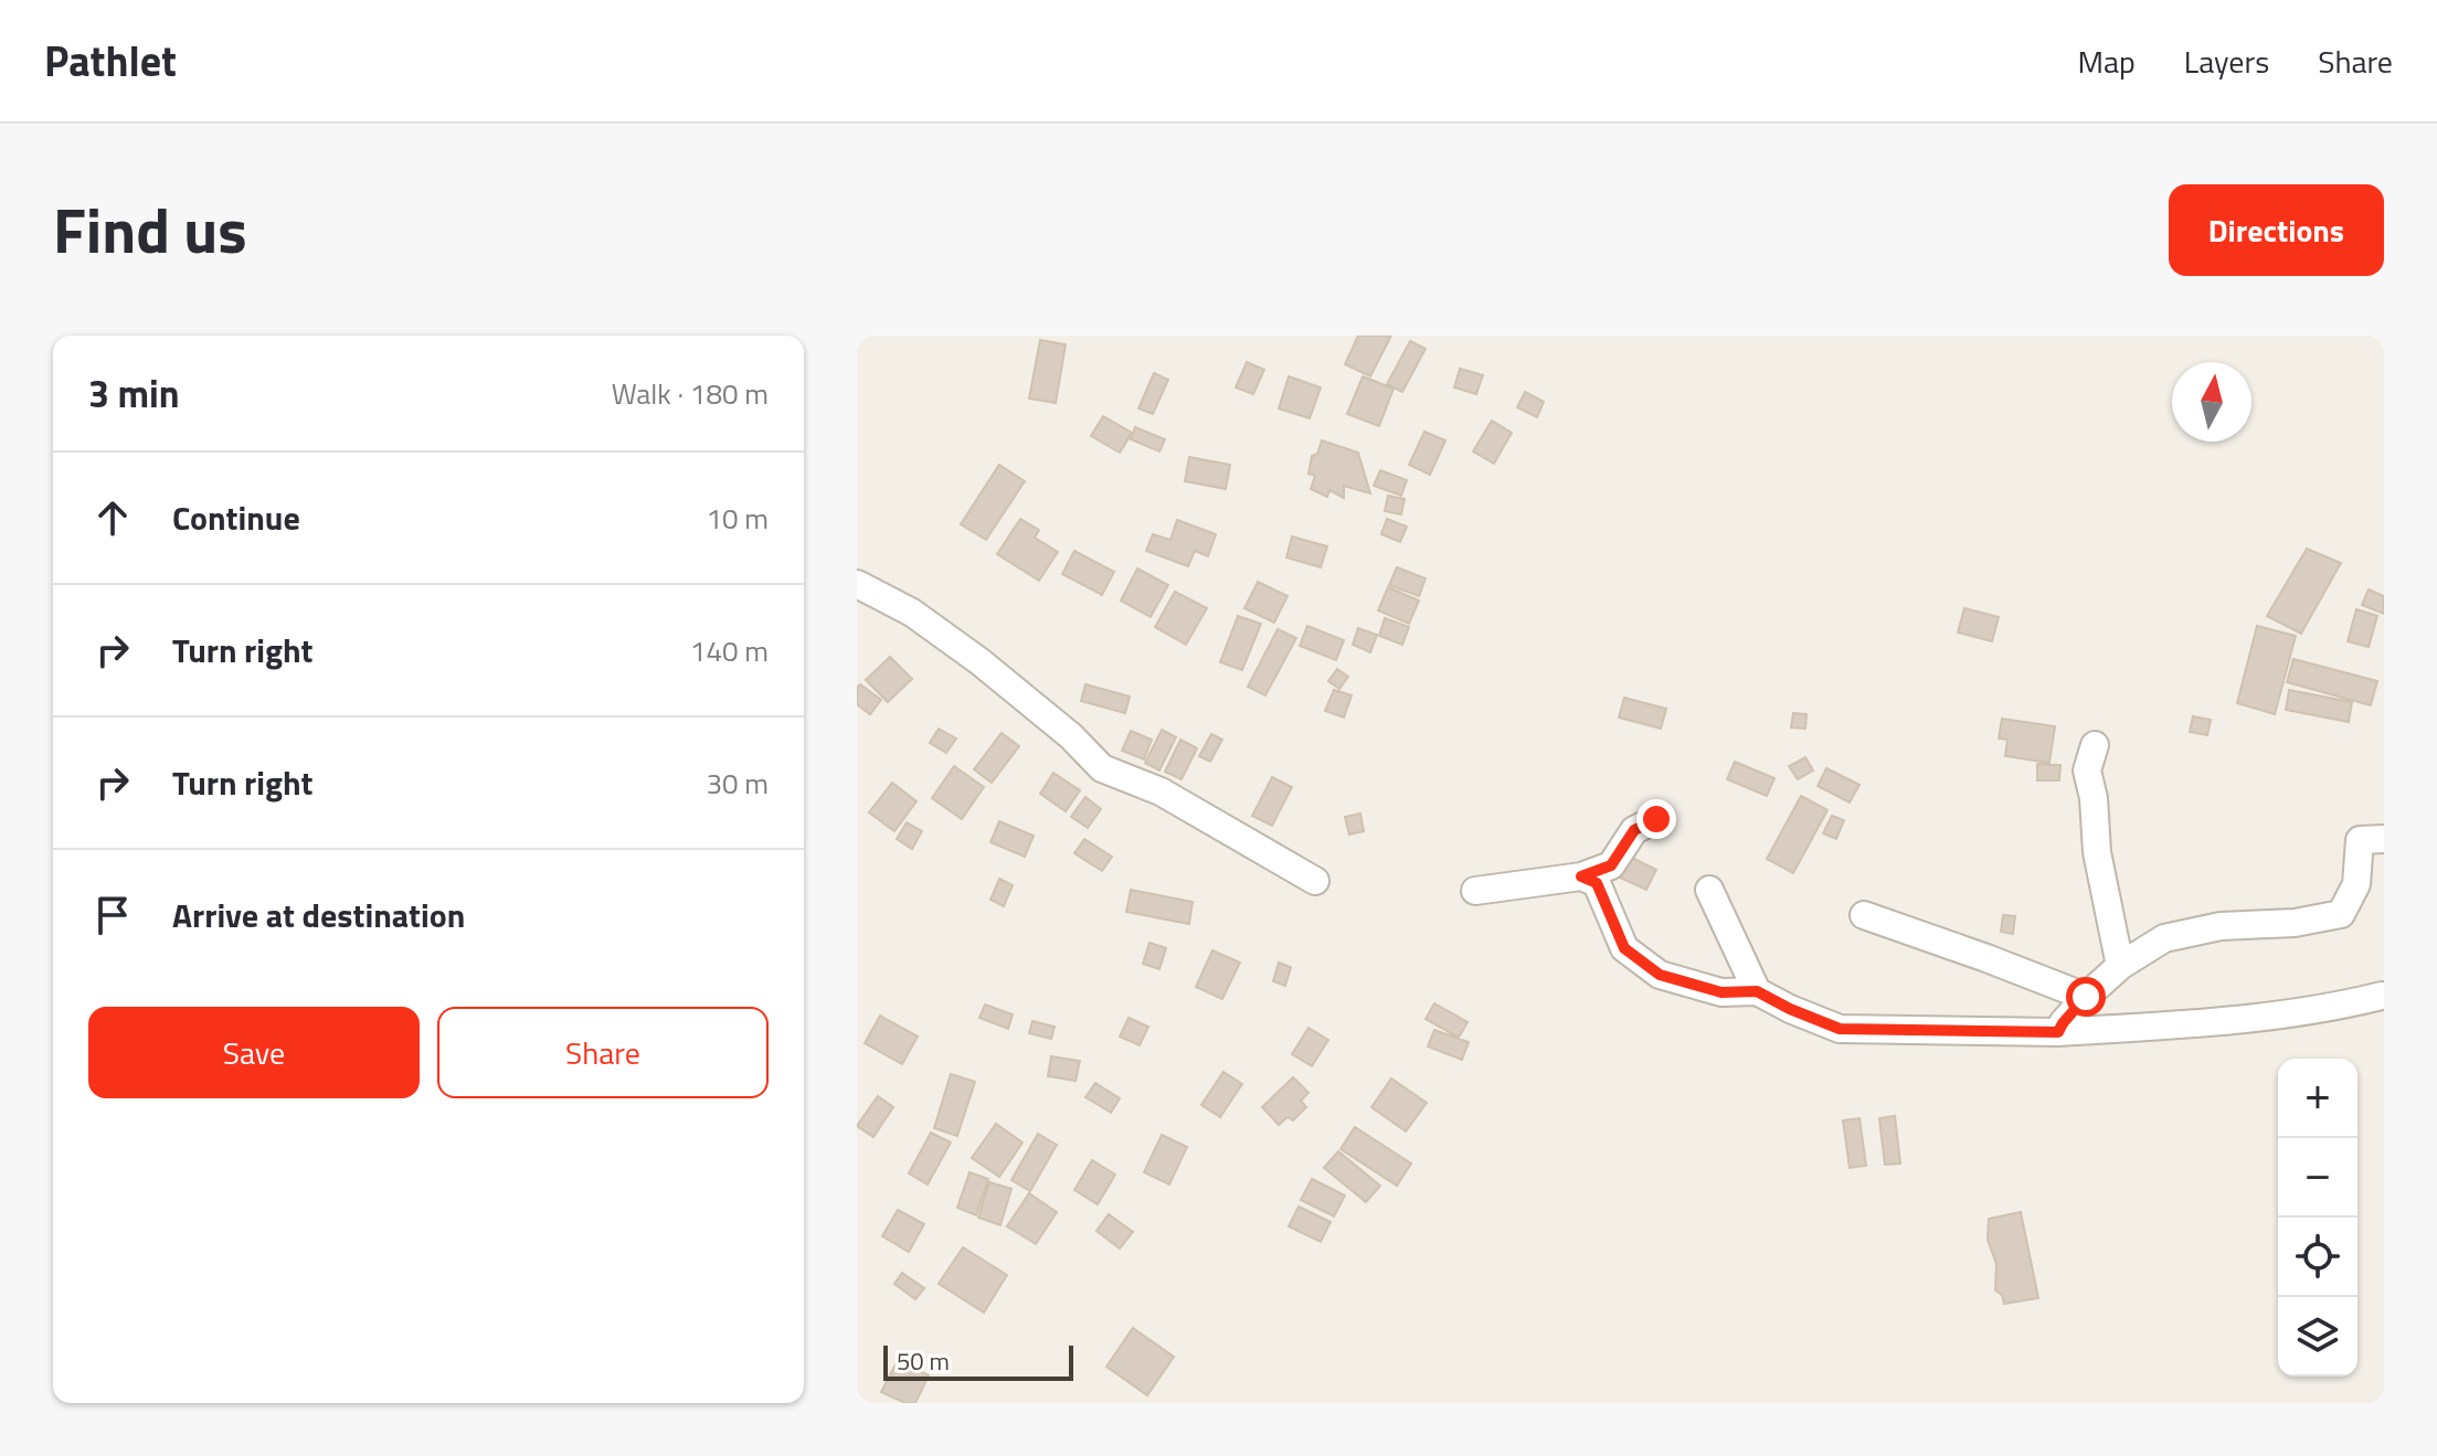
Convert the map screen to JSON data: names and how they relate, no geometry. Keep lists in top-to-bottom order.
{
  "scale_bar": "50 m",
  "north": "top",
  "page": {
    "header": "Pathlet",
    "nav": ["Map", "Layers", "Share"],
    "title": "Find us",
    "buttons": [
      "Directions",
      ["Save", "Share"]
    ],
    "heading": ["3 min", "Walk · 180 m"],
    "list": [
      ["Continue", "10 m"],
      ["Turn right", "140 m"],
      ["Turn right", "30 m"],
      "Arrive at destination"
    ],
    "map_buttons": ["+", "−"],
    "scale": "50 m"
  }
}
